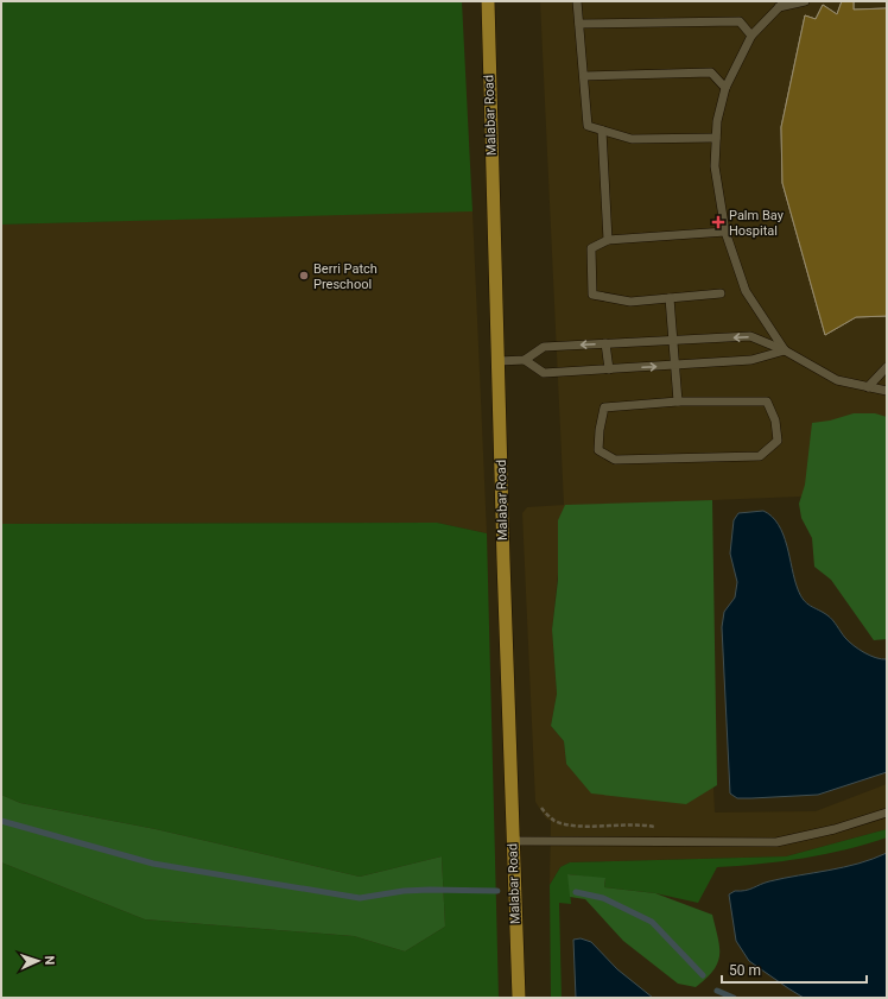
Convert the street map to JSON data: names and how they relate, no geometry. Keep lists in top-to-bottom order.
{
  "streets": {
    "main road": ["Malabar Road"]
  },
  "places": {
    "health": ["Palm Bay Hospital"],
    "other": ["Berri Patch Preschool"]
  },
  "scale_bar": "50 m",
  "north": "right"
}
